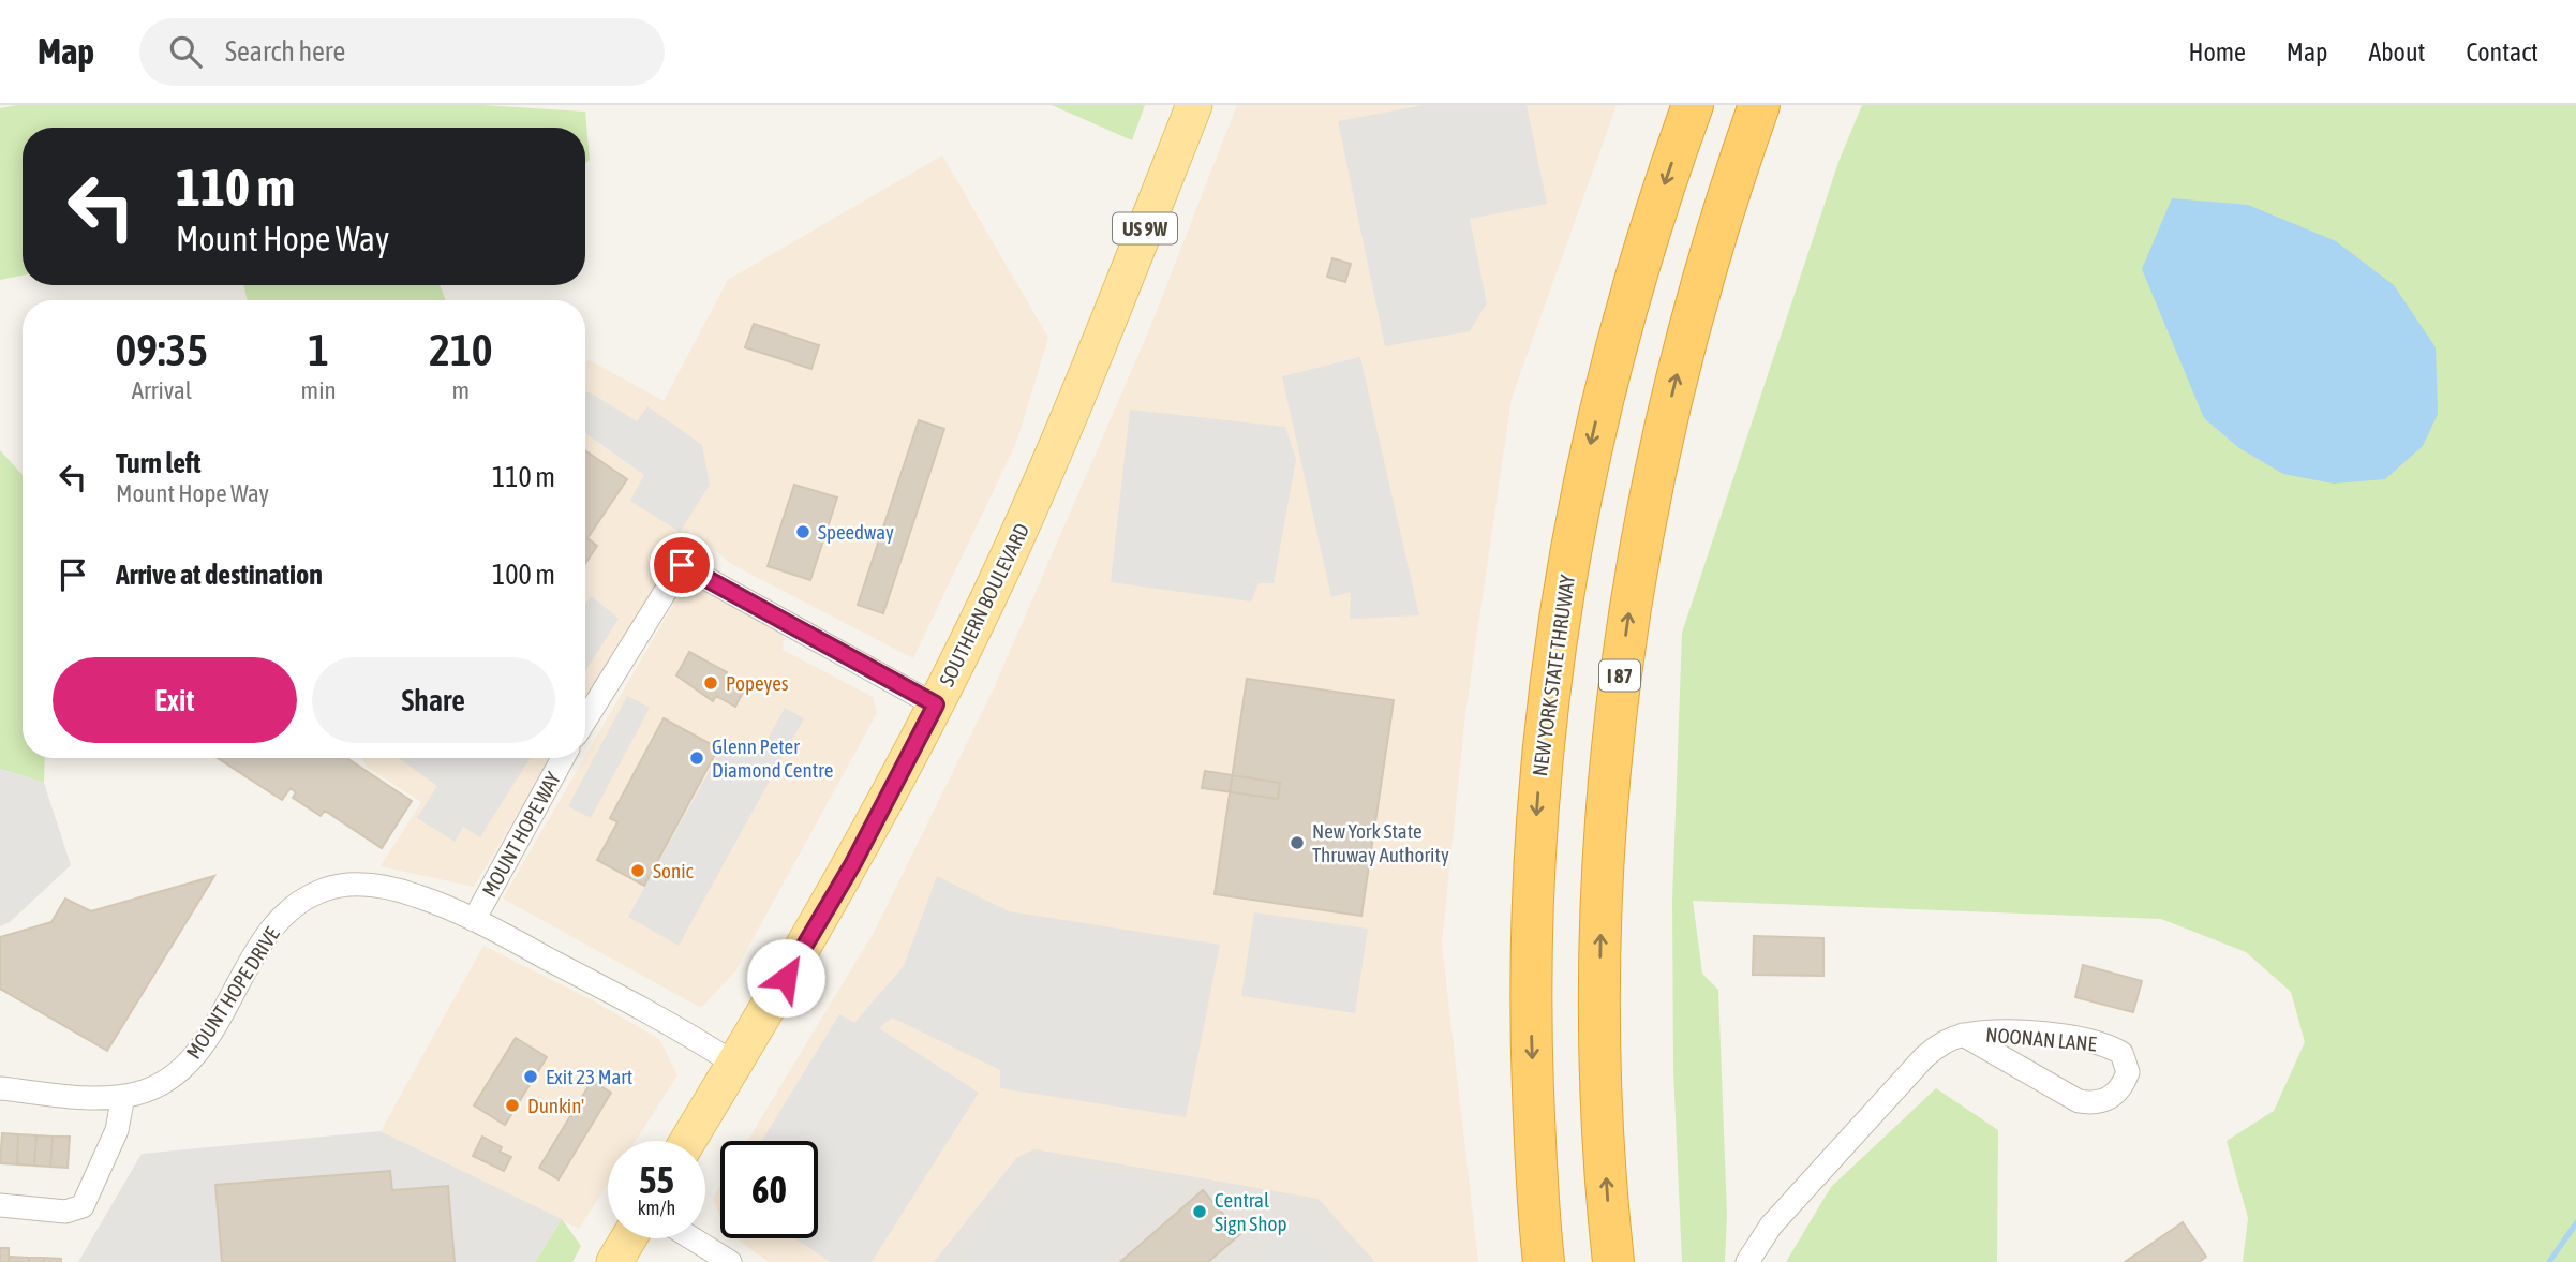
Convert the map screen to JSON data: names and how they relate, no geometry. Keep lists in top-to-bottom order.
{
  "streets": {
    "highway": ["NEW YORK STATE THRUWAY", "I 87"],
    "main road": ["US 9W", "SOUTHERN BOULEVARD"],
    "street": ["MOUNT HOPE WAY", "MOUNT HOPE DRIVE", "NOONAN LANE"]
  },
  "crossings": [
    ["SOUTHERN BOULEVARD", "MOUNT HOPE DRIVE"],
    ["MOUNT HOPE WAY", "MOUNT HOPE DRIVE"]
  ],
  "places": [
    "Speedway",
    "Popeyes",
    "Glenn Peter Diamond Centre",
    "New York State Thruway Authority",
    "Sonic",
    "Exit 23 Mart",
    "Dunkin'",
    "Central Sign Shop"
  ],
  "page": {
    "header": "Map",
    "search": "Search here",
    "nav": [
      "Home",
      "Map",
      "About",
      "Contact"
    ],
    "turn": ["110 m", "Mount Hope Way"],
    "eta": [
      "09:35",
      "Arrival",
      "1",
      "min",
      "210",
      "m"
    ],
    "list": [
      {
        "name": "Turn left",
        "note": "Mount Hope Way",
        "value": "110 m"
      },
      {
        "name": "Arrive at destination",
        "value": "100 m"
      }
    ],
    "buttons": ["Exit", "Share"],
    "speed": "55 km/h",
    "limit": "60"
  }
}
